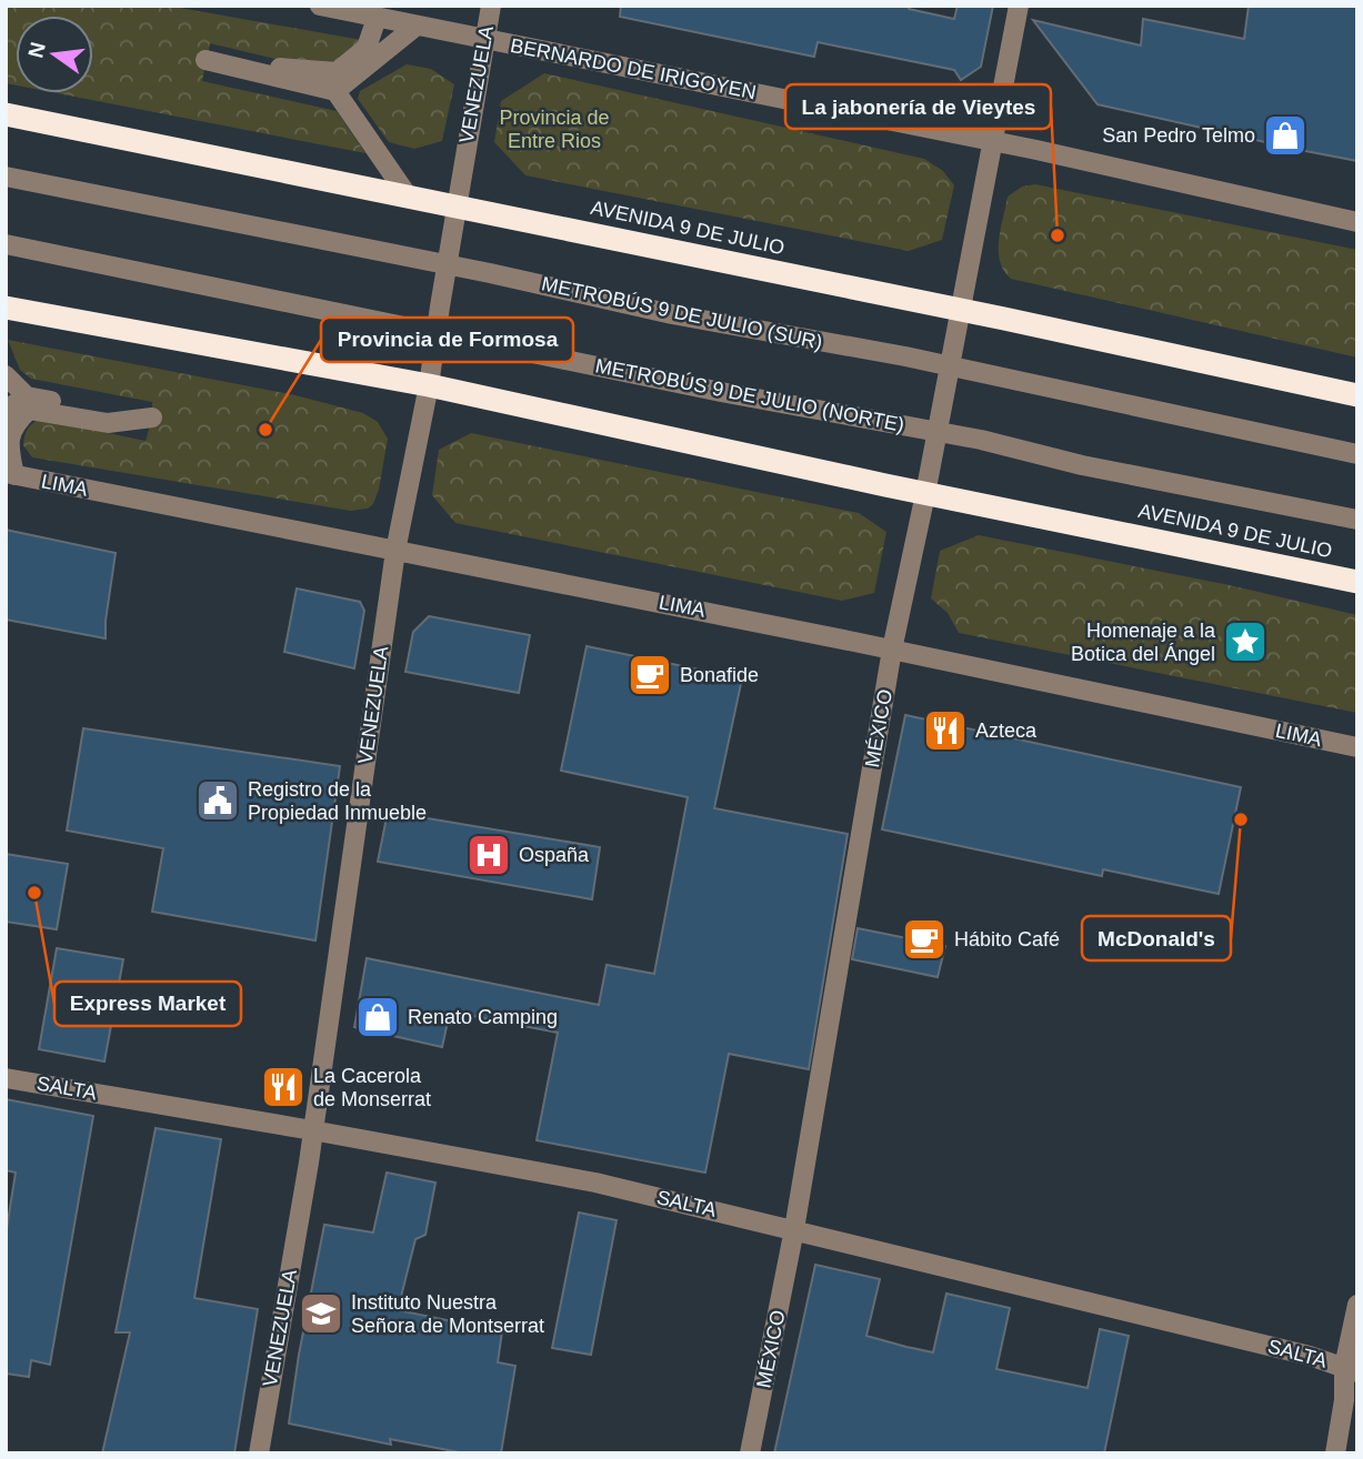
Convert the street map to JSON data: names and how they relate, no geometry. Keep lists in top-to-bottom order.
{
  "streets": {
    "highway": ["AVENIDA 9 DE JULIO"],
    "street": [
      "BERNARDO DE IRIGOYEN",
      "VENEZUELA",
      "METROBÚS 9 DE JULIO (SUR)",
      "METROBÚS 9 DE JULIO (NORTE)",
      "LIMA",
      "MÉXICO",
      "SALTA"
    ]
  },
  "crossings": [
    ["BERNARDO DE IRIGOYEN", "VENEZUELA"],
    ["BERNARDO DE IRIGOYEN", "MÉXICO"],
    ["VENEZUELA", "AVENIDA 9 DE JULIO"],
    ["VENEZUELA", "METROBÚS 9 DE JULIO (SUR)"],
    ["VENEZUELA", "METROBÚS 9 DE JULIO (NORTE)"],
    ["VENEZUELA", "LIMA"],
    ["VENEZUELA", "SALTA"],
    ["AVENIDA 9 DE JULIO", "MÉXICO"],
    ["METROBÚS 9 DE JULIO (SUR)", "MÉXICO"],
    ["METROBÚS 9 DE JULIO (NORTE)", "MÉXICO"],
    ["LIMA", "MÉXICO"],
    ["MÉXICO", "SALTA"]
  ],
  "parks": ["Provincia de Entre Rios"],
  "places": {
    "shop": ["San Pedro Telmo", "Renato Camping"],
    "other": [
      "La jabonería de Vieytes",
      "Provincia de Formosa",
      "McDonald's",
      "Express Market"
    ],
    "place": ["Homenaje a la Botica del Ángel"],
    "cafe": ["Bonafide", "Hábito Café"],
    "restaurant": ["Azteca", "La Cacerola de Monserrat"],
    "public building": ["Registro de la Propiedad Inmueble"],
    "hospital": ["Ospaña"],
    "school or university": ["Instituto Nuestra Señora de Montserrat"]
  },
  "north": "left"
}
